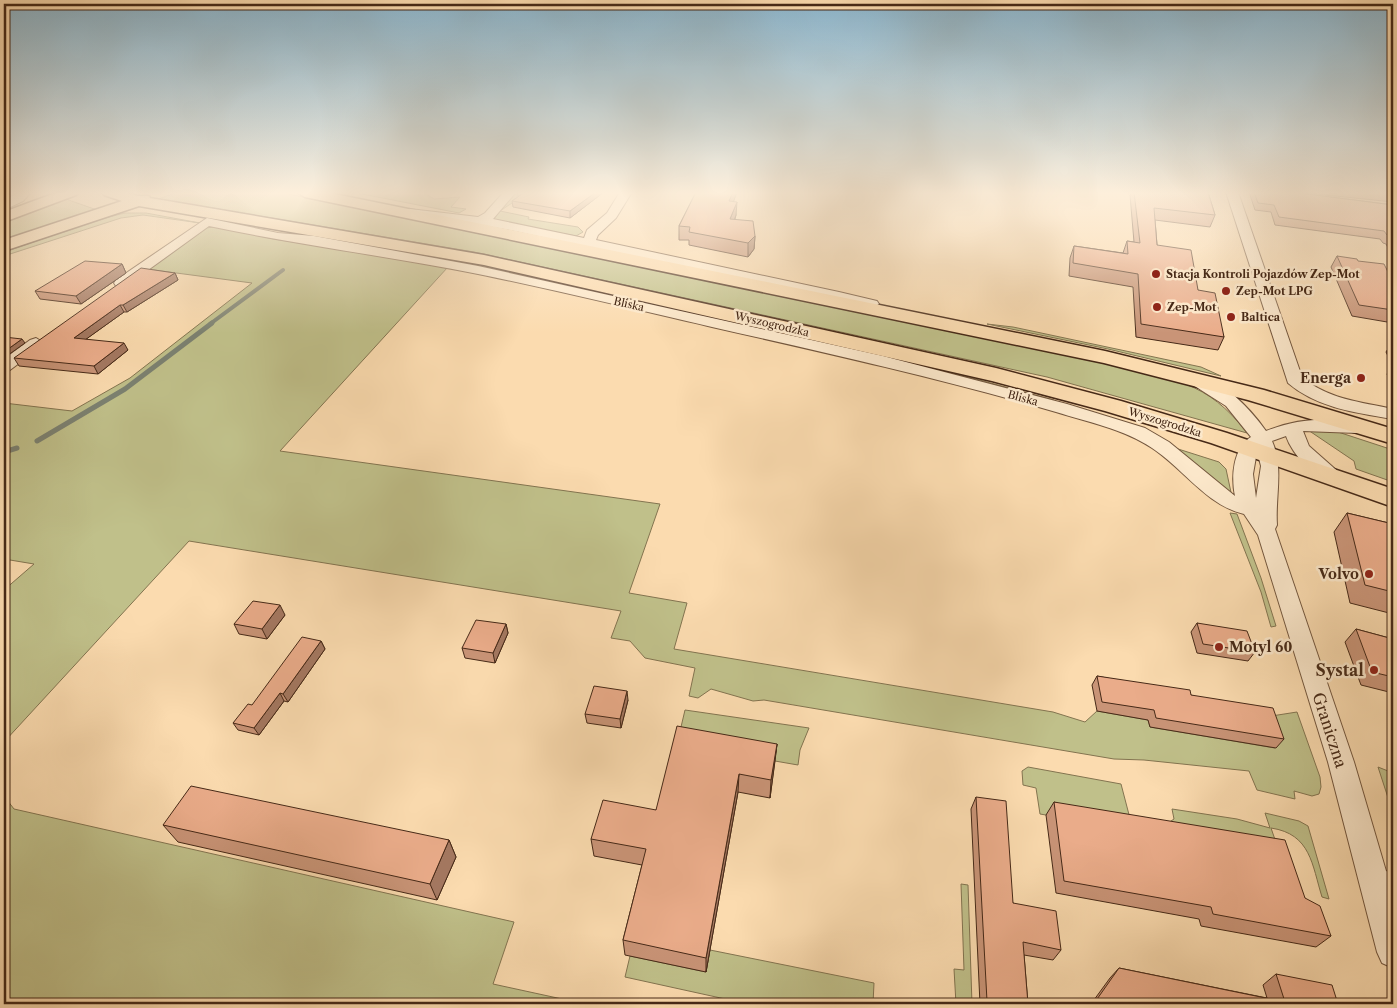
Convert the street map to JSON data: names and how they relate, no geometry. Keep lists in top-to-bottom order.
{
  "streets": {
    "main road": ["Wyszogrodzka"],
    "street": ["Bliska", "Graniczna"]
  },
  "crossings": [
    ["Bliska", "Graniczna"],
    ["Wyszogrodzka", "Graniczna"]
  ],
  "places": [
    "Stacja Kontroli Pojazdów Zep-Mot",
    "Zep-Mot LPG",
    "Zep-Mot",
    "Baltica",
    "Energa",
    "Volvo",
    "Motyl 60",
    "Systal"
  ]
}
